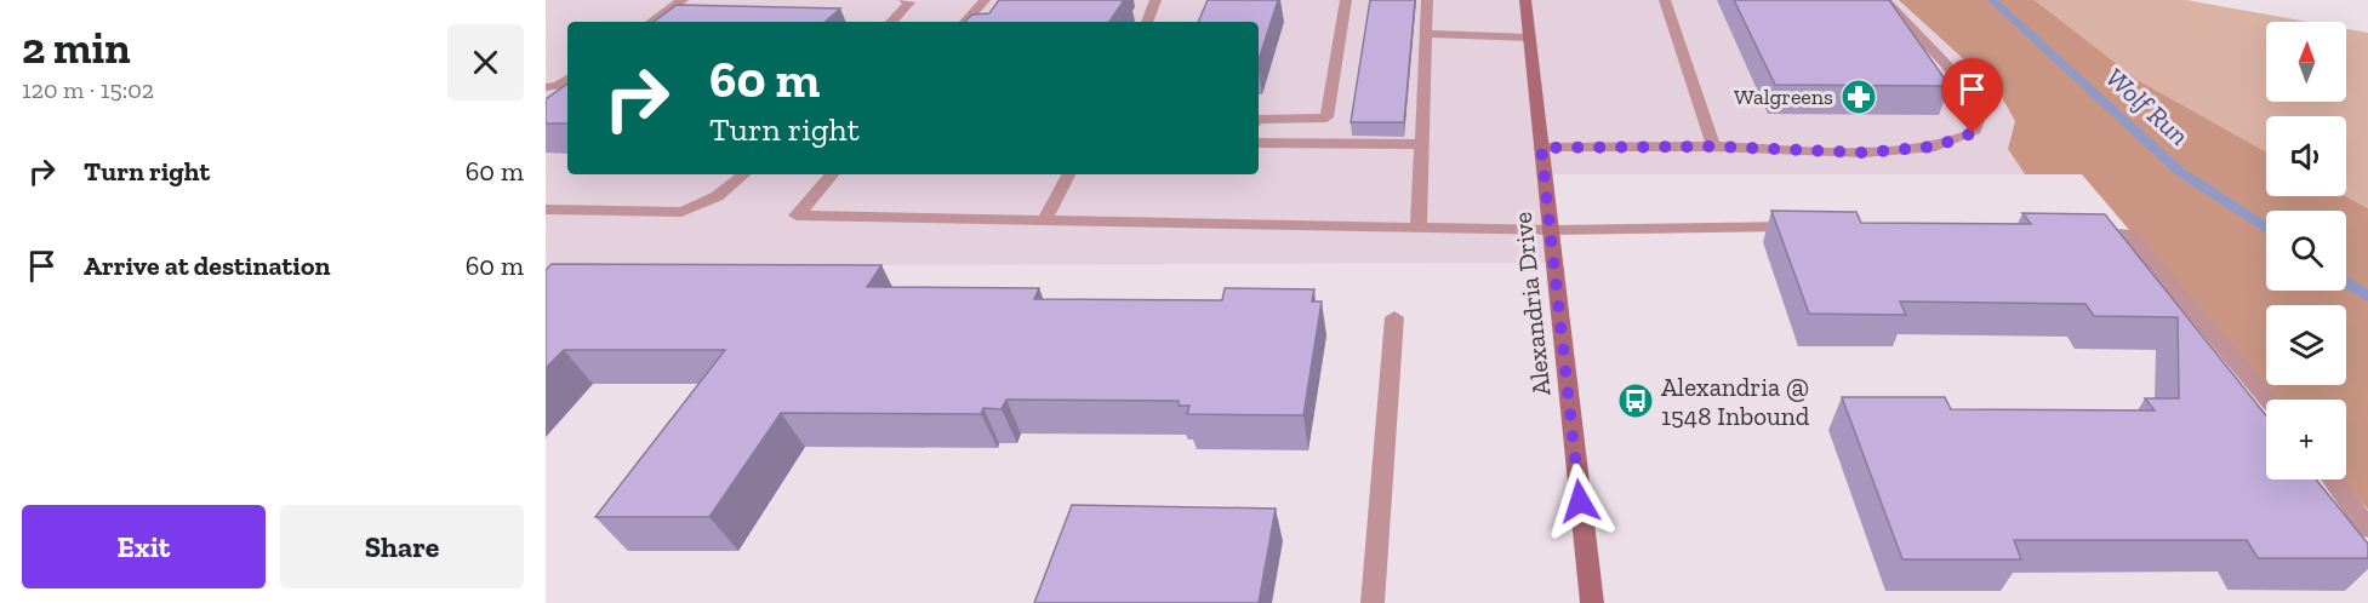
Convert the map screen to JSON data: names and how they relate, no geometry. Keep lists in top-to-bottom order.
{
  "streets": {
    "main road": ["Alexandria Drive"]
  },
  "water": ["Wolf Run"],
  "places": {
    "pharmacy": ["Walgreens"],
    "bus stop": ["Alexandria @ 1548 Inbound"]
  },
  "north": "top",
  "page": {
    "heading": ["2 min", "120 m · 15:02"],
    "map_buttons": "+",
    "turn": ["60 m", "Turn right"],
    "list": [
      {
        "name": "Turn right",
        "value": "60 m"
      },
      {
        "name": "Arrive at destination",
        "value": "60 m"
      }
    ],
    "buttons": ["Exit", "Share"]
  }
}
